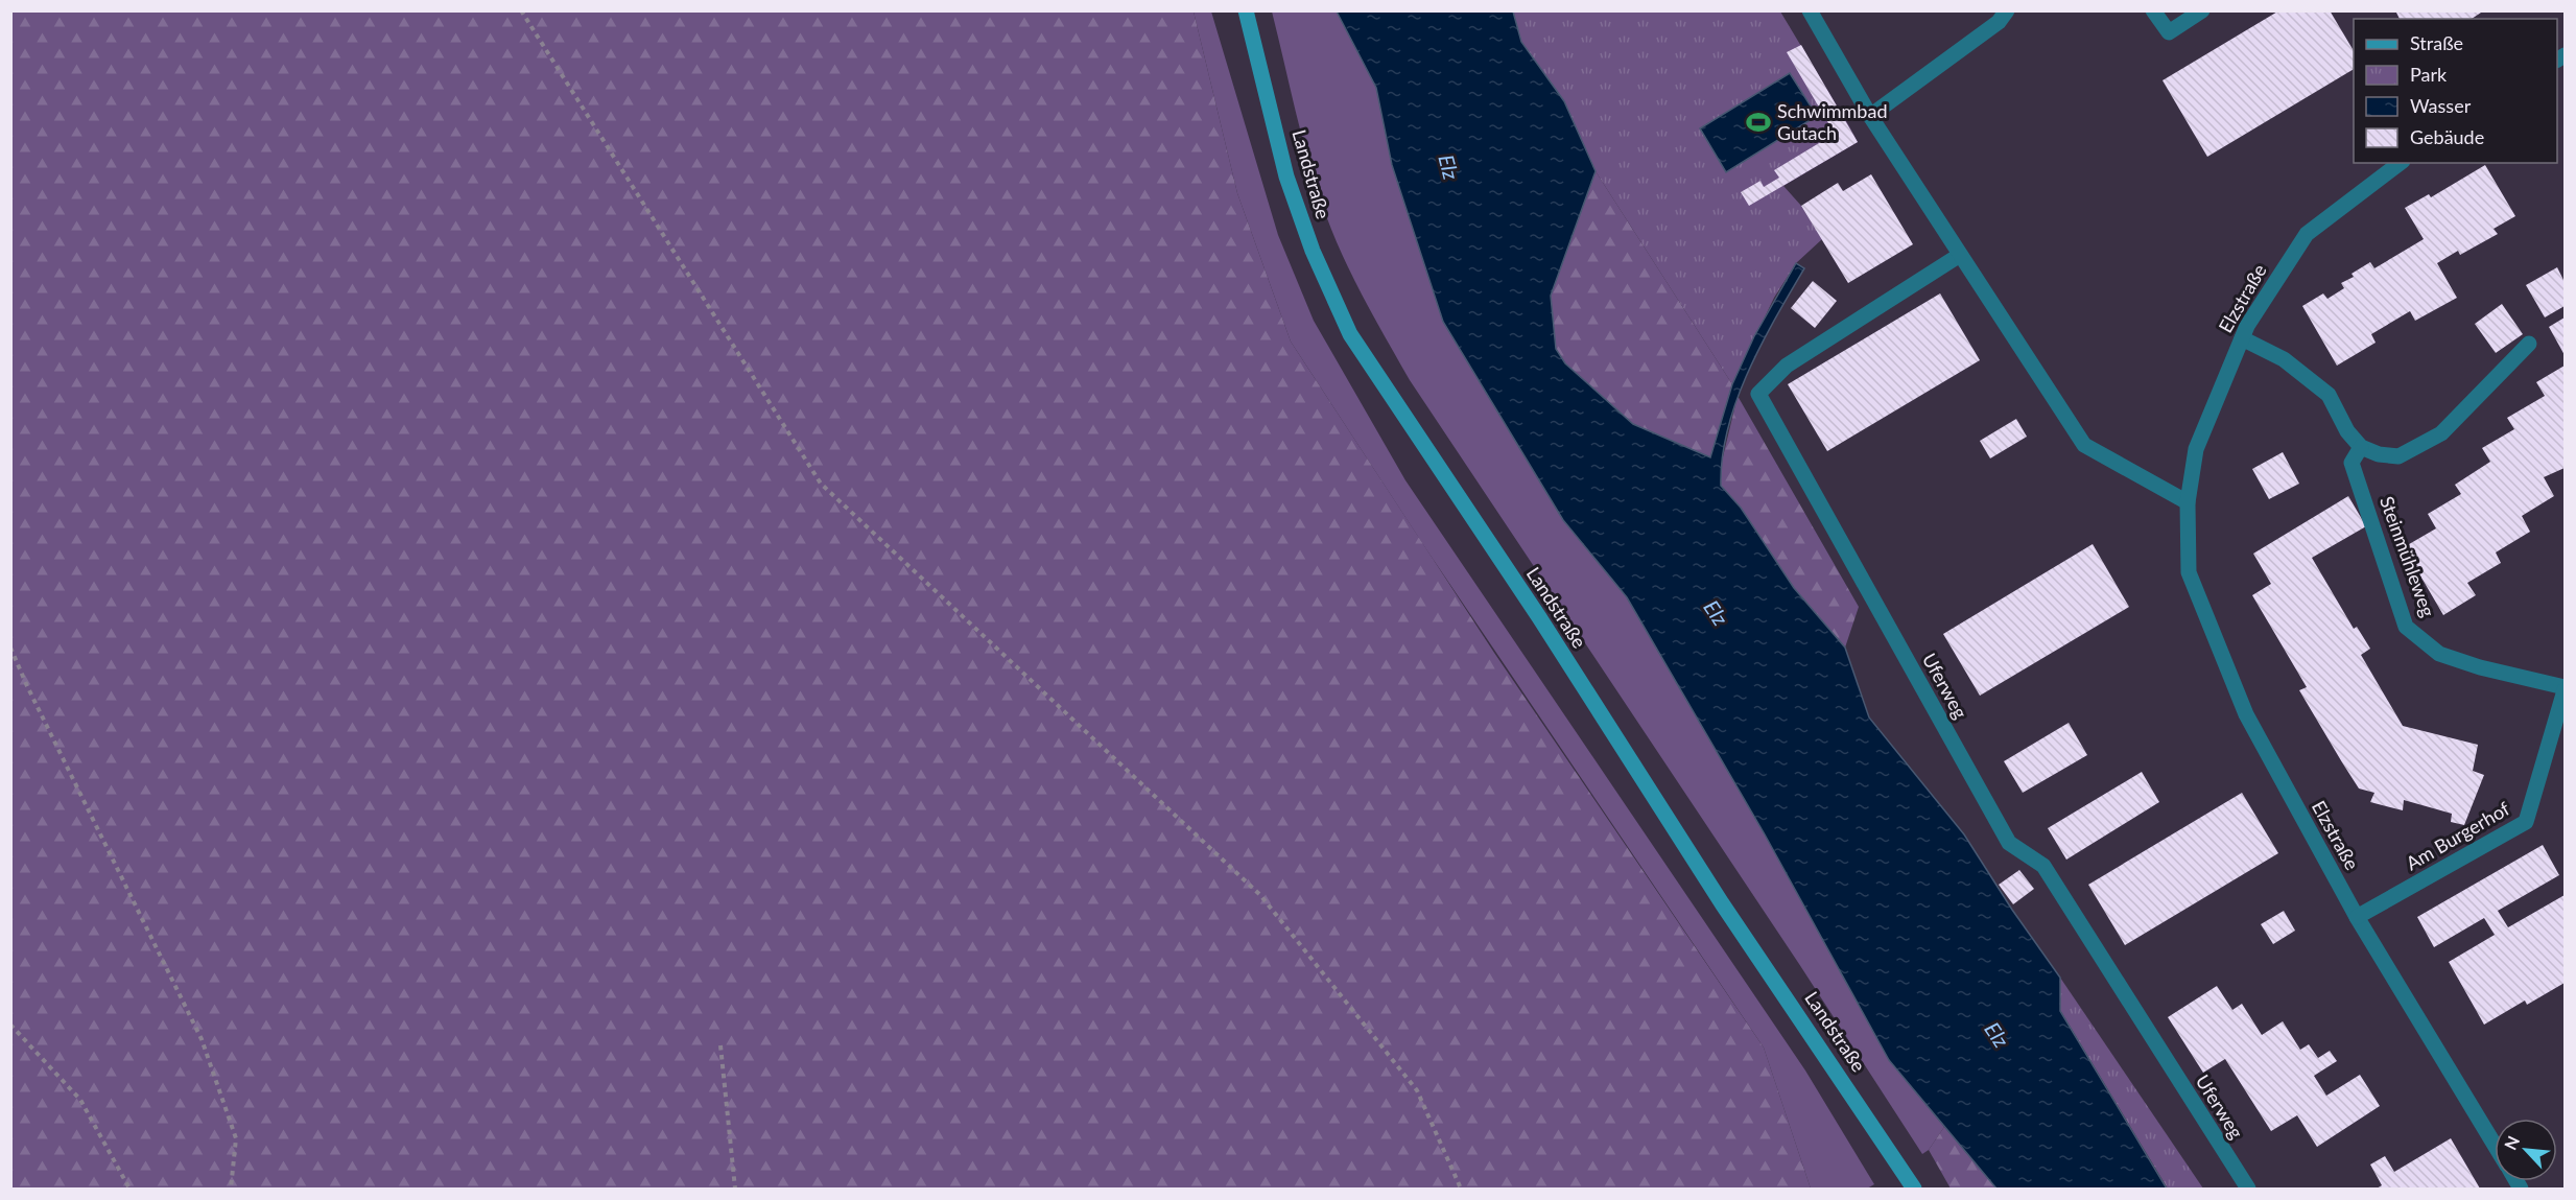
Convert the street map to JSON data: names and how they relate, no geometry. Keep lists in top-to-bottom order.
{
  "streets": {
    "street": [
      "Landstraße",
      "Elzstraße",
      "Steinmühleweg",
      "Uferweg",
      "Am Burgerhof"
    ]
  },
  "crossings": [
    ["Elzstraße", "Am Burgerhof"],
    ["Steinmühleweg", "Am Burgerhof"]
  ],
  "water": ["Elz"],
  "places": {
    "sports": ["Schwimmbad Gutach"]
  },
  "legend": [
    "Straße",
    "Park",
    "Wasser",
    "Gebäude"
  ],
  "north": "top left"
}
